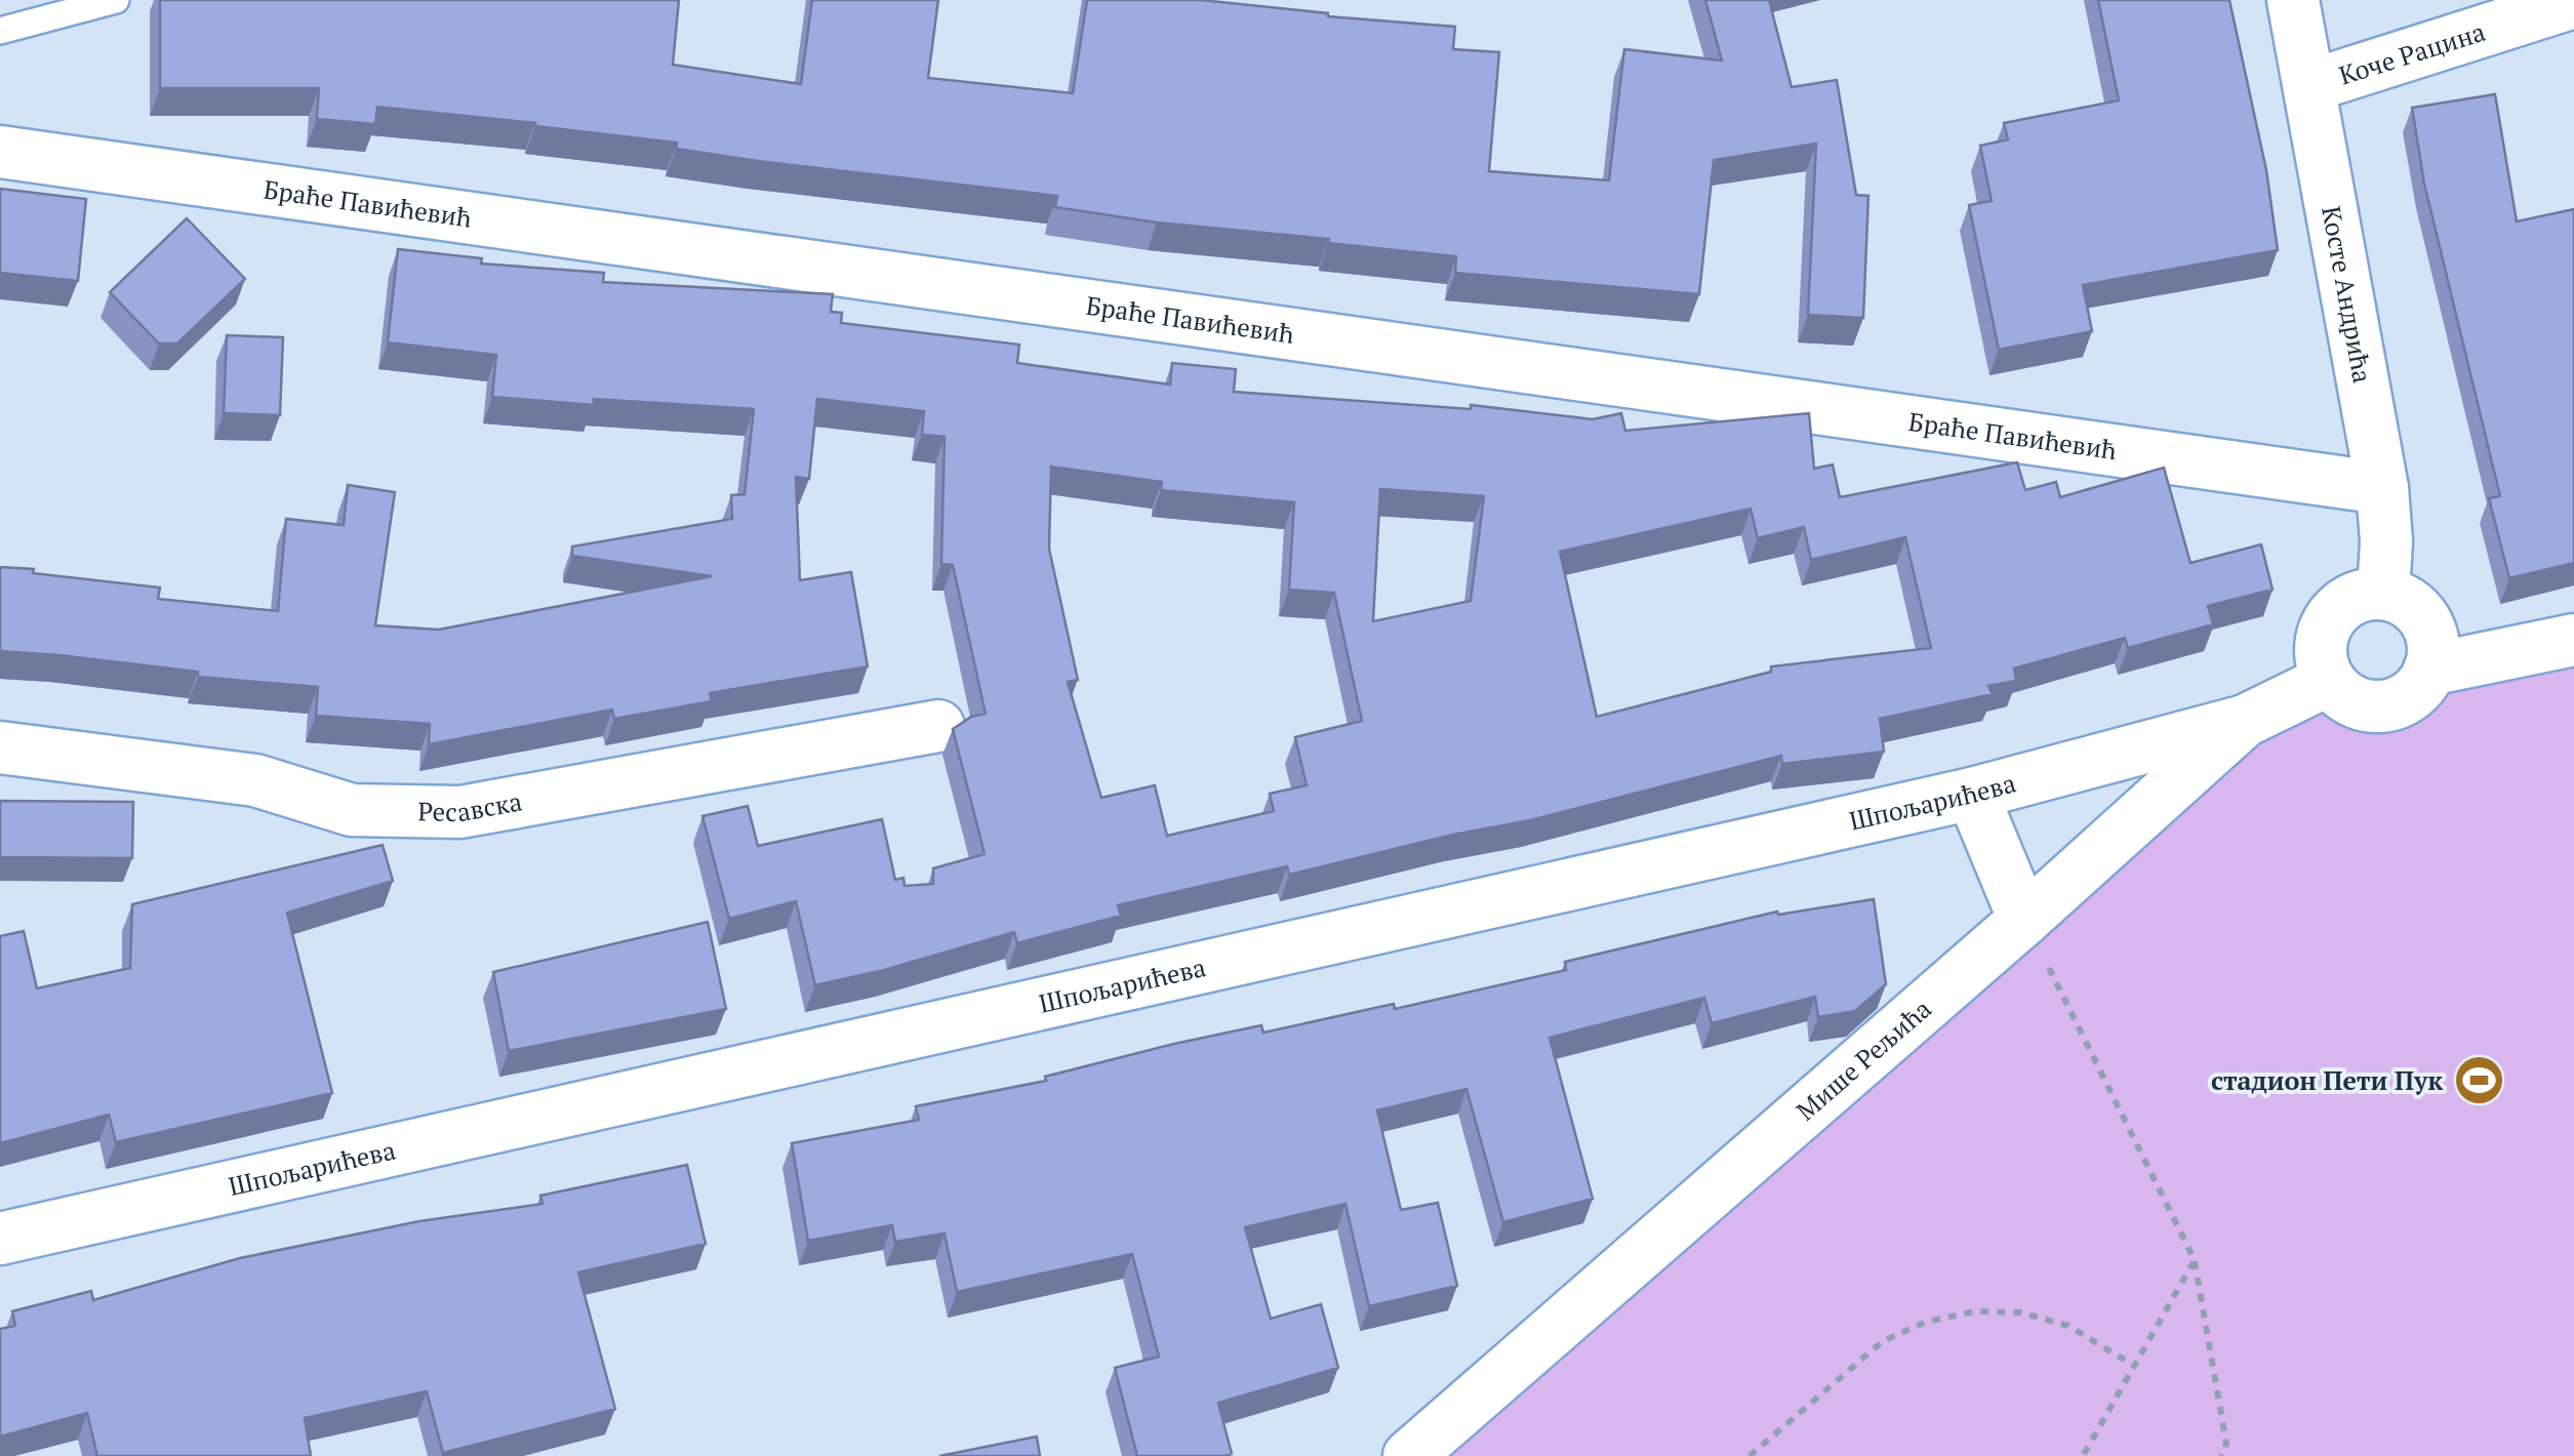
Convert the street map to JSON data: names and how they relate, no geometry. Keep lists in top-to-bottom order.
{
  "streets": {
    "street": [
      "Коче Рацина",
      "Браће Павићевић",
      "Косте Андрића",
      "Шпољарићева",
      "Ресавска",
      "Мише Рељића"
    ]
  },
  "crossings": [
    ["Коче Рацина", "Косте Андрића"],
    ["Браће Павићевић", "Косте Андрића"],
    ["Косте Андрића", "Мише Рељића"],
    ["Шпољарићева", "Мише Рељића"]
  ],
  "places": {
    "sports": ["стадион Пети Пук"]
  }
}
